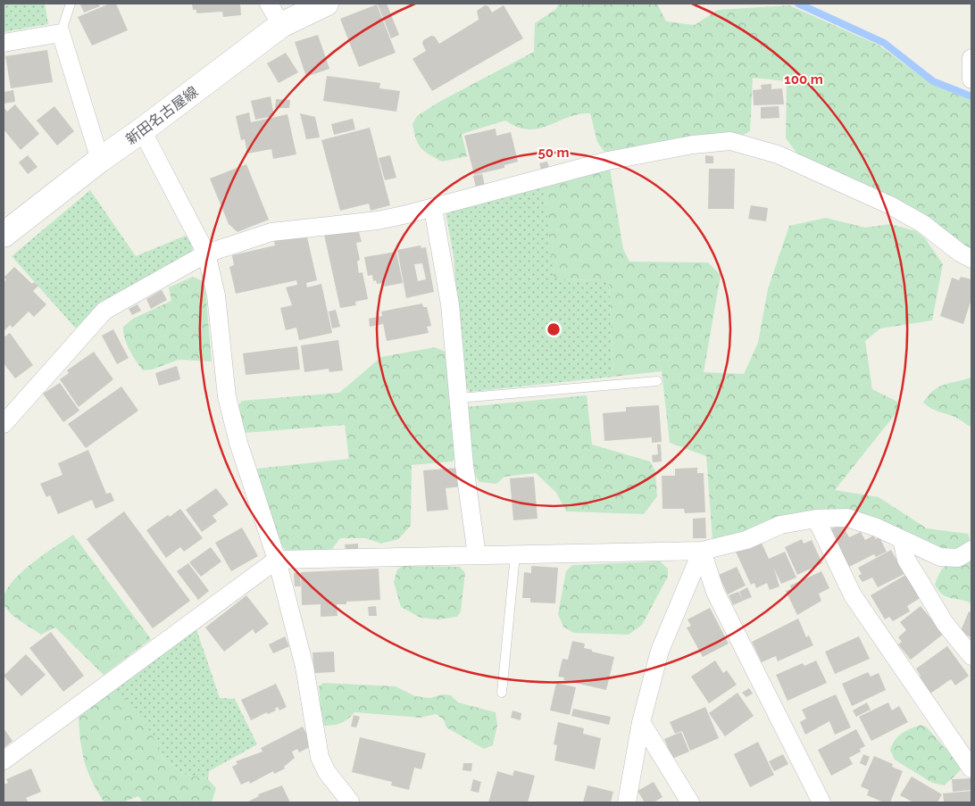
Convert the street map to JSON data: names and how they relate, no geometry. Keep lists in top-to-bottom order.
{
  "streets": {
    "main road": ["新田名古屋線"]
  },
  "rings": ["100 m", "50 m"]
}
